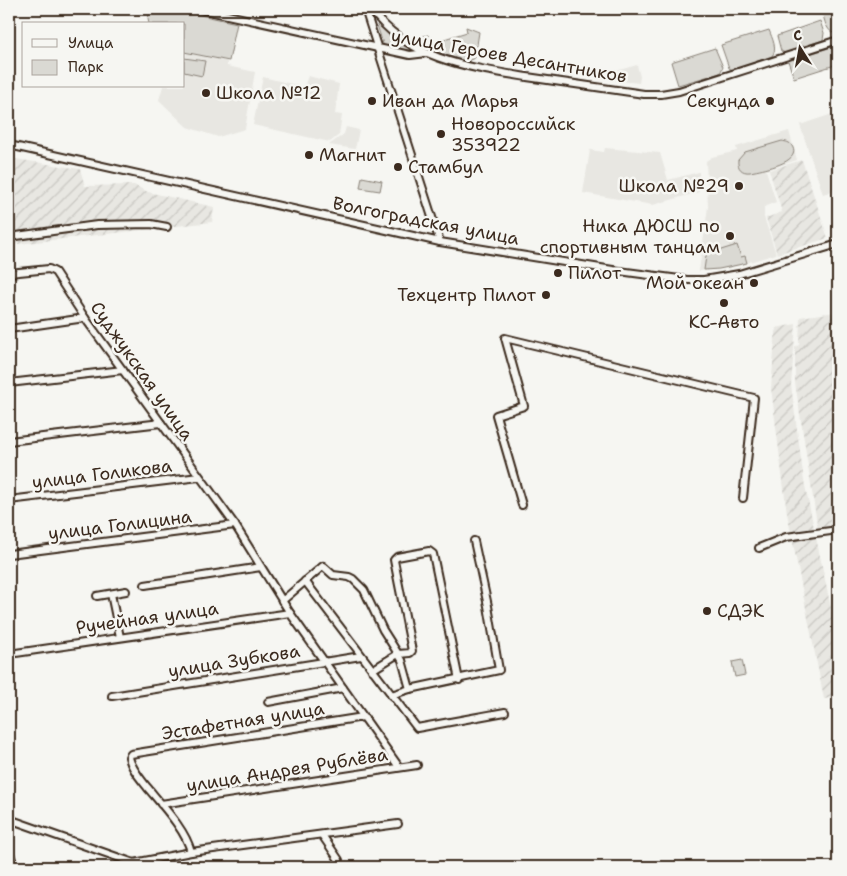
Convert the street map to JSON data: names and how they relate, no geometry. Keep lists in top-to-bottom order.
{
  "streets": {
    "street": [
      "улица Героев Десантников",
      "Волгоградская улица",
      "Суджукская улица",
      "улица Голикова",
      "улица Голицина",
      "Ручейная улица",
      "улица Зубкова",
      "Эстафетная улица",
      "улица Андрея Рублёва"
    ]
  },
  "crossings": [
    ["Суджукская улица", "улица Голикова"],
    ["Суджукская улица", "улица Голицина"],
    ["Эстафетная улица", "улица Андрея Рублёва"]
  ],
  "places": [
    "Школа №12",
    "Иван да Марья",
    "Секунда",
    "Новороссийск 353922",
    "Магнит",
    "Стамбул",
    "Школа №29",
    "Ника ДЮСШ по спортивным танцам",
    "Пилот",
    "Мой океан",
    "Техцентр Пилот",
    "КС-Авто",
    "СДЭК"
  ],
  "legend": ["Улица", "Парк"],
  "north": "top"
}
